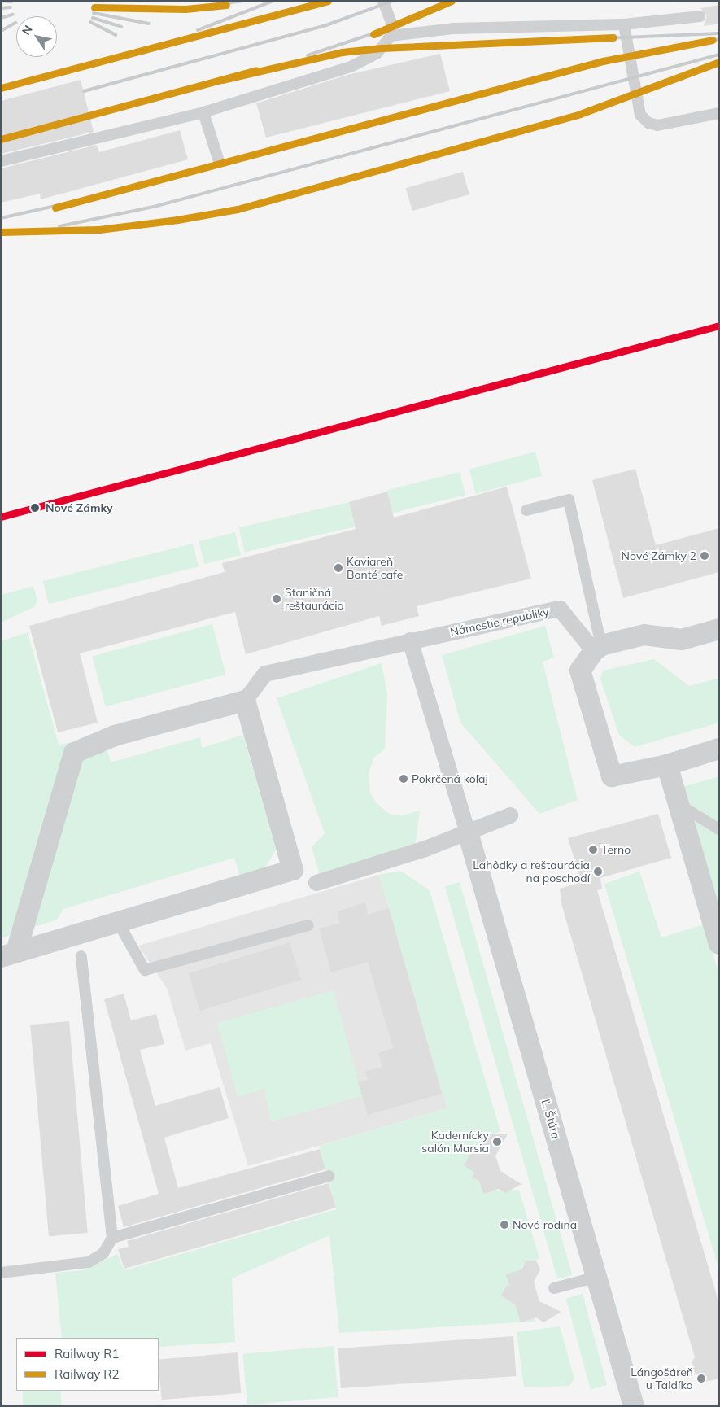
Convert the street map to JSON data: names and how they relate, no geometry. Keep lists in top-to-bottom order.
{
  "streets": {
    "street": ["Námestie republiky", "Ľ. Štúra"]
  },
  "places": [
    "Nové Zámky",
    "Nové Zámky 2",
    "Kaviareň Bonté cafe",
    "Staničná reštaurácia",
    "Pokrčená koľaj",
    "Terno",
    "Lahôdky a reštaurácia na poschodí",
    "Kadernícky salón Marsia",
    "Nová rodina",
    "Lángošáreň u Taldíka"
  ],
  "lines": ["rail line R2", "rail line R1"],
  "legend": ["Railway R1", "Railway R2"],
  "north": "top left"
}
